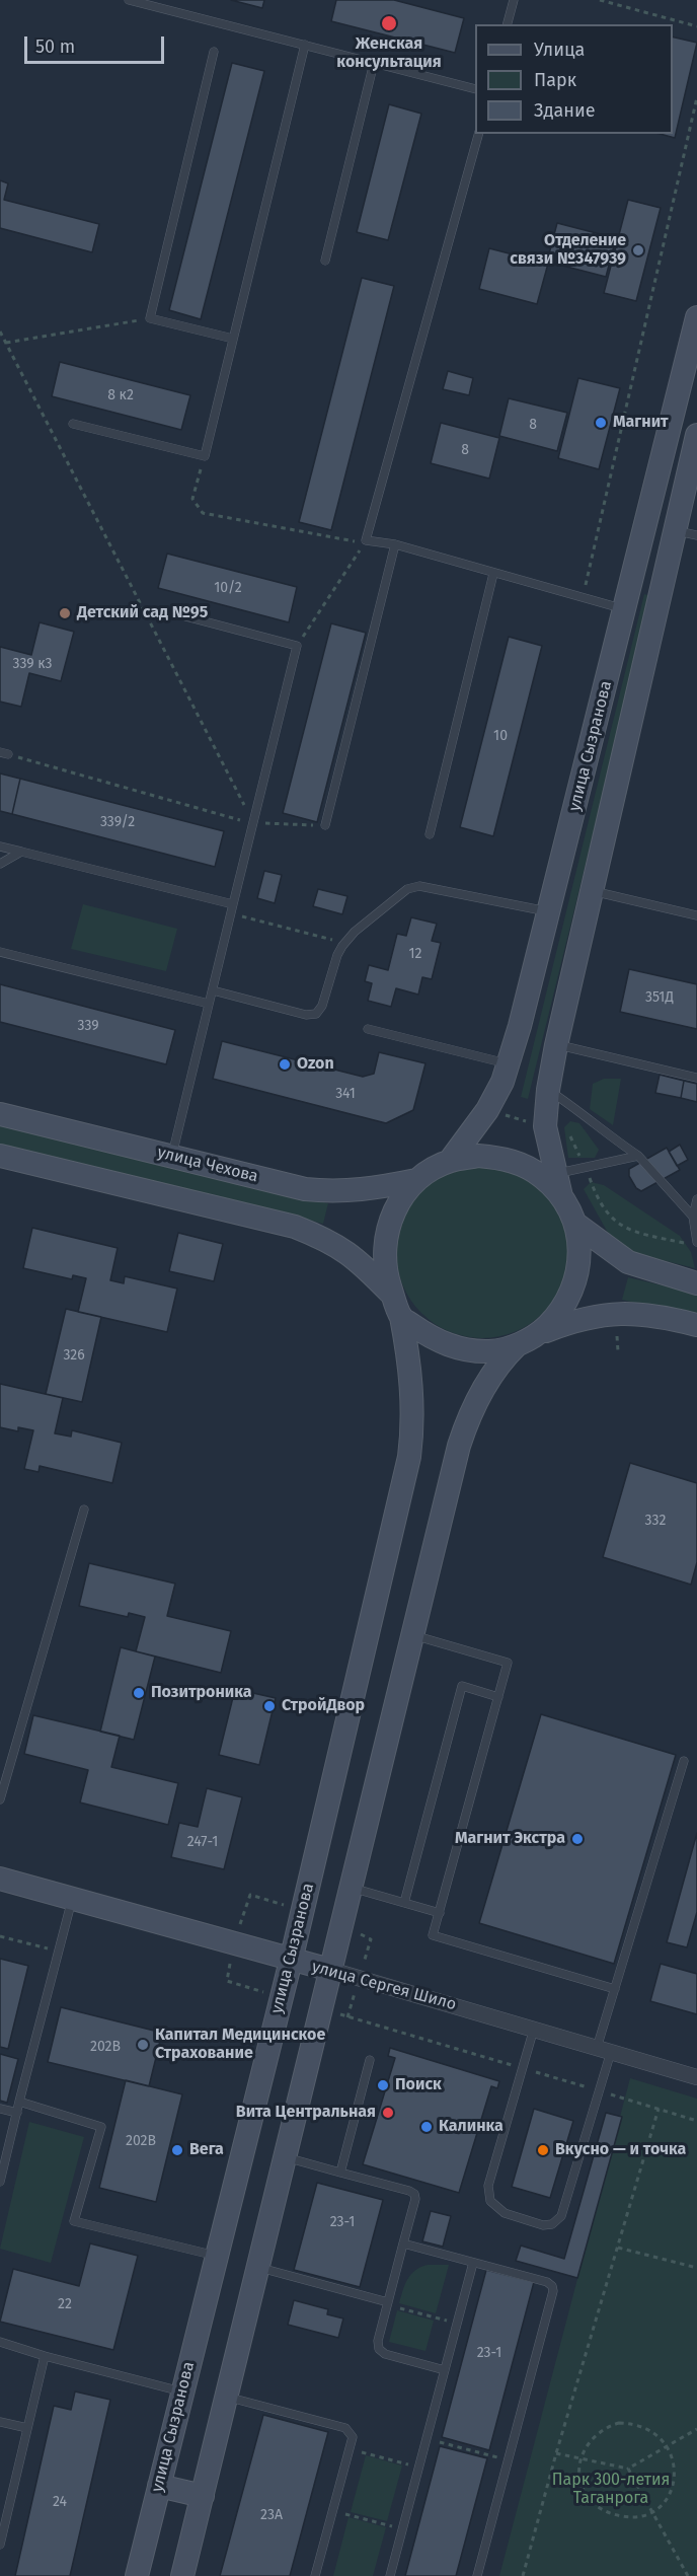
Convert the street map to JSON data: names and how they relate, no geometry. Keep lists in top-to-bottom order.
{
  "streets": {
    "main road": ["улица Сызранова", "улица Чехова", "улица Сергея Шило"]
  },
  "crossings": [
    ["улица Сызранова", "улица Чехова"],
    ["улица Сызранова", "улица Сергея Шило"]
  ],
  "parks": ["Парк 300-летия Таганрога"],
  "places": [
    "Женская консультация",
    "Отделение связи №347939",
    "Магнит",
    "Детский сад №95",
    "Ozon",
    "Позитроника",
    "СтройДвор",
    "Магнит Экстра",
    "Капитал Медицинское Страхование",
    "Поиск",
    "Вита Центральная",
    "Калинка",
    "Вега",
    "Вкусно — и точка"
  ],
  "house_numbers": [
    "8 к2",
    "8",
    "8",
    "10/2",
    "339 к3",
    "10",
    "339/2",
    "12",
    "351Д",
    "339",
    "341",
    "326",
    "332",
    "247-1",
    "202В",
    "202В",
    "23-1",
    "22",
    "23-1",
    "24",
    "23А"
  ],
  "legend": ["Улица", "Парк", "Здание"],
  "scale_bar": "50 m"
}
